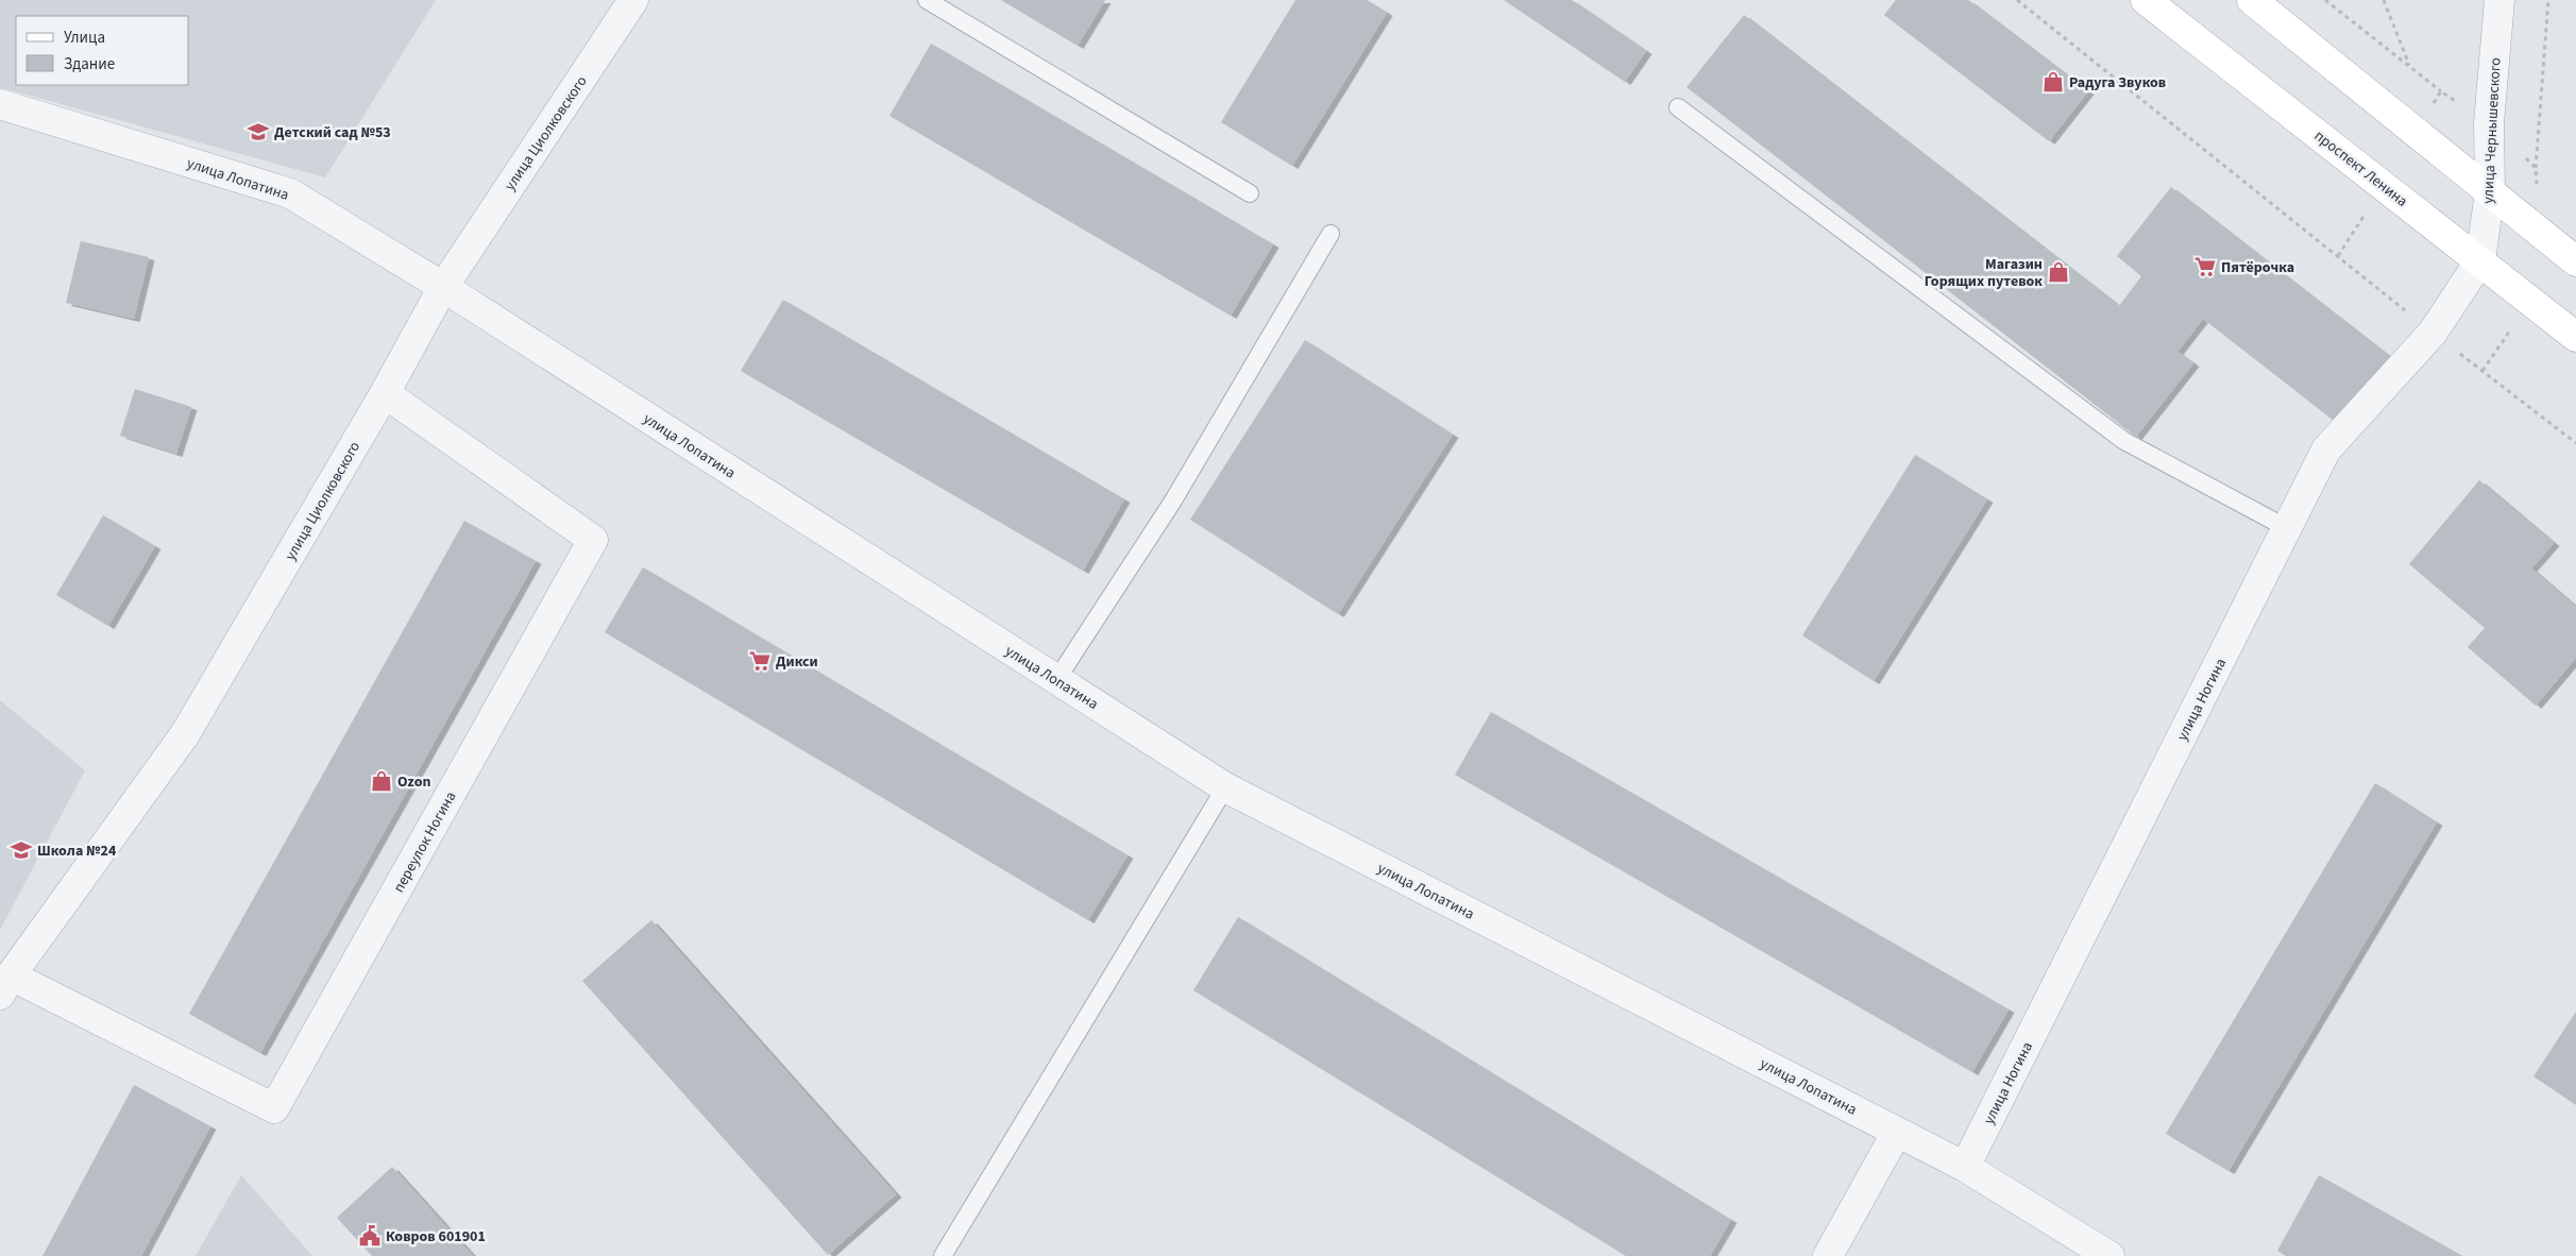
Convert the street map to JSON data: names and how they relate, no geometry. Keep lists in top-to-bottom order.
{
  "streets": {
    "main road": ["проспект Ленина"],
    "street": [
      "улица Чернышевского",
      "улица Циолковского",
      "улица Лопатина",
      "улица Ногина",
      "переулок Ногина"
    ]
  },
  "crossings": [
    ["улица Чернышевского", "проспект Ленина"],
    ["улица Чернышевского", "улица Ногина"],
    ["улица Циолковского", "улица Лопатина"],
    ["улица Циолковского", "переулок Ногина"],
    ["проспект Ленина", "улица Ногина"],
    ["улица Лопатина", "улица Ногина"]
  ],
  "places": {
    "shop": ["Радуга Звуков", "Магазин Горящих путевок", "Ozon"],
    "school or university": ["Детский сад №53", "Школа №24"],
    "supermarket": ["Пятёрочка", "Дикси"],
    "public building": ["Ковров 601901"]
  },
  "legend": ["Улица", "Здание"]
}
